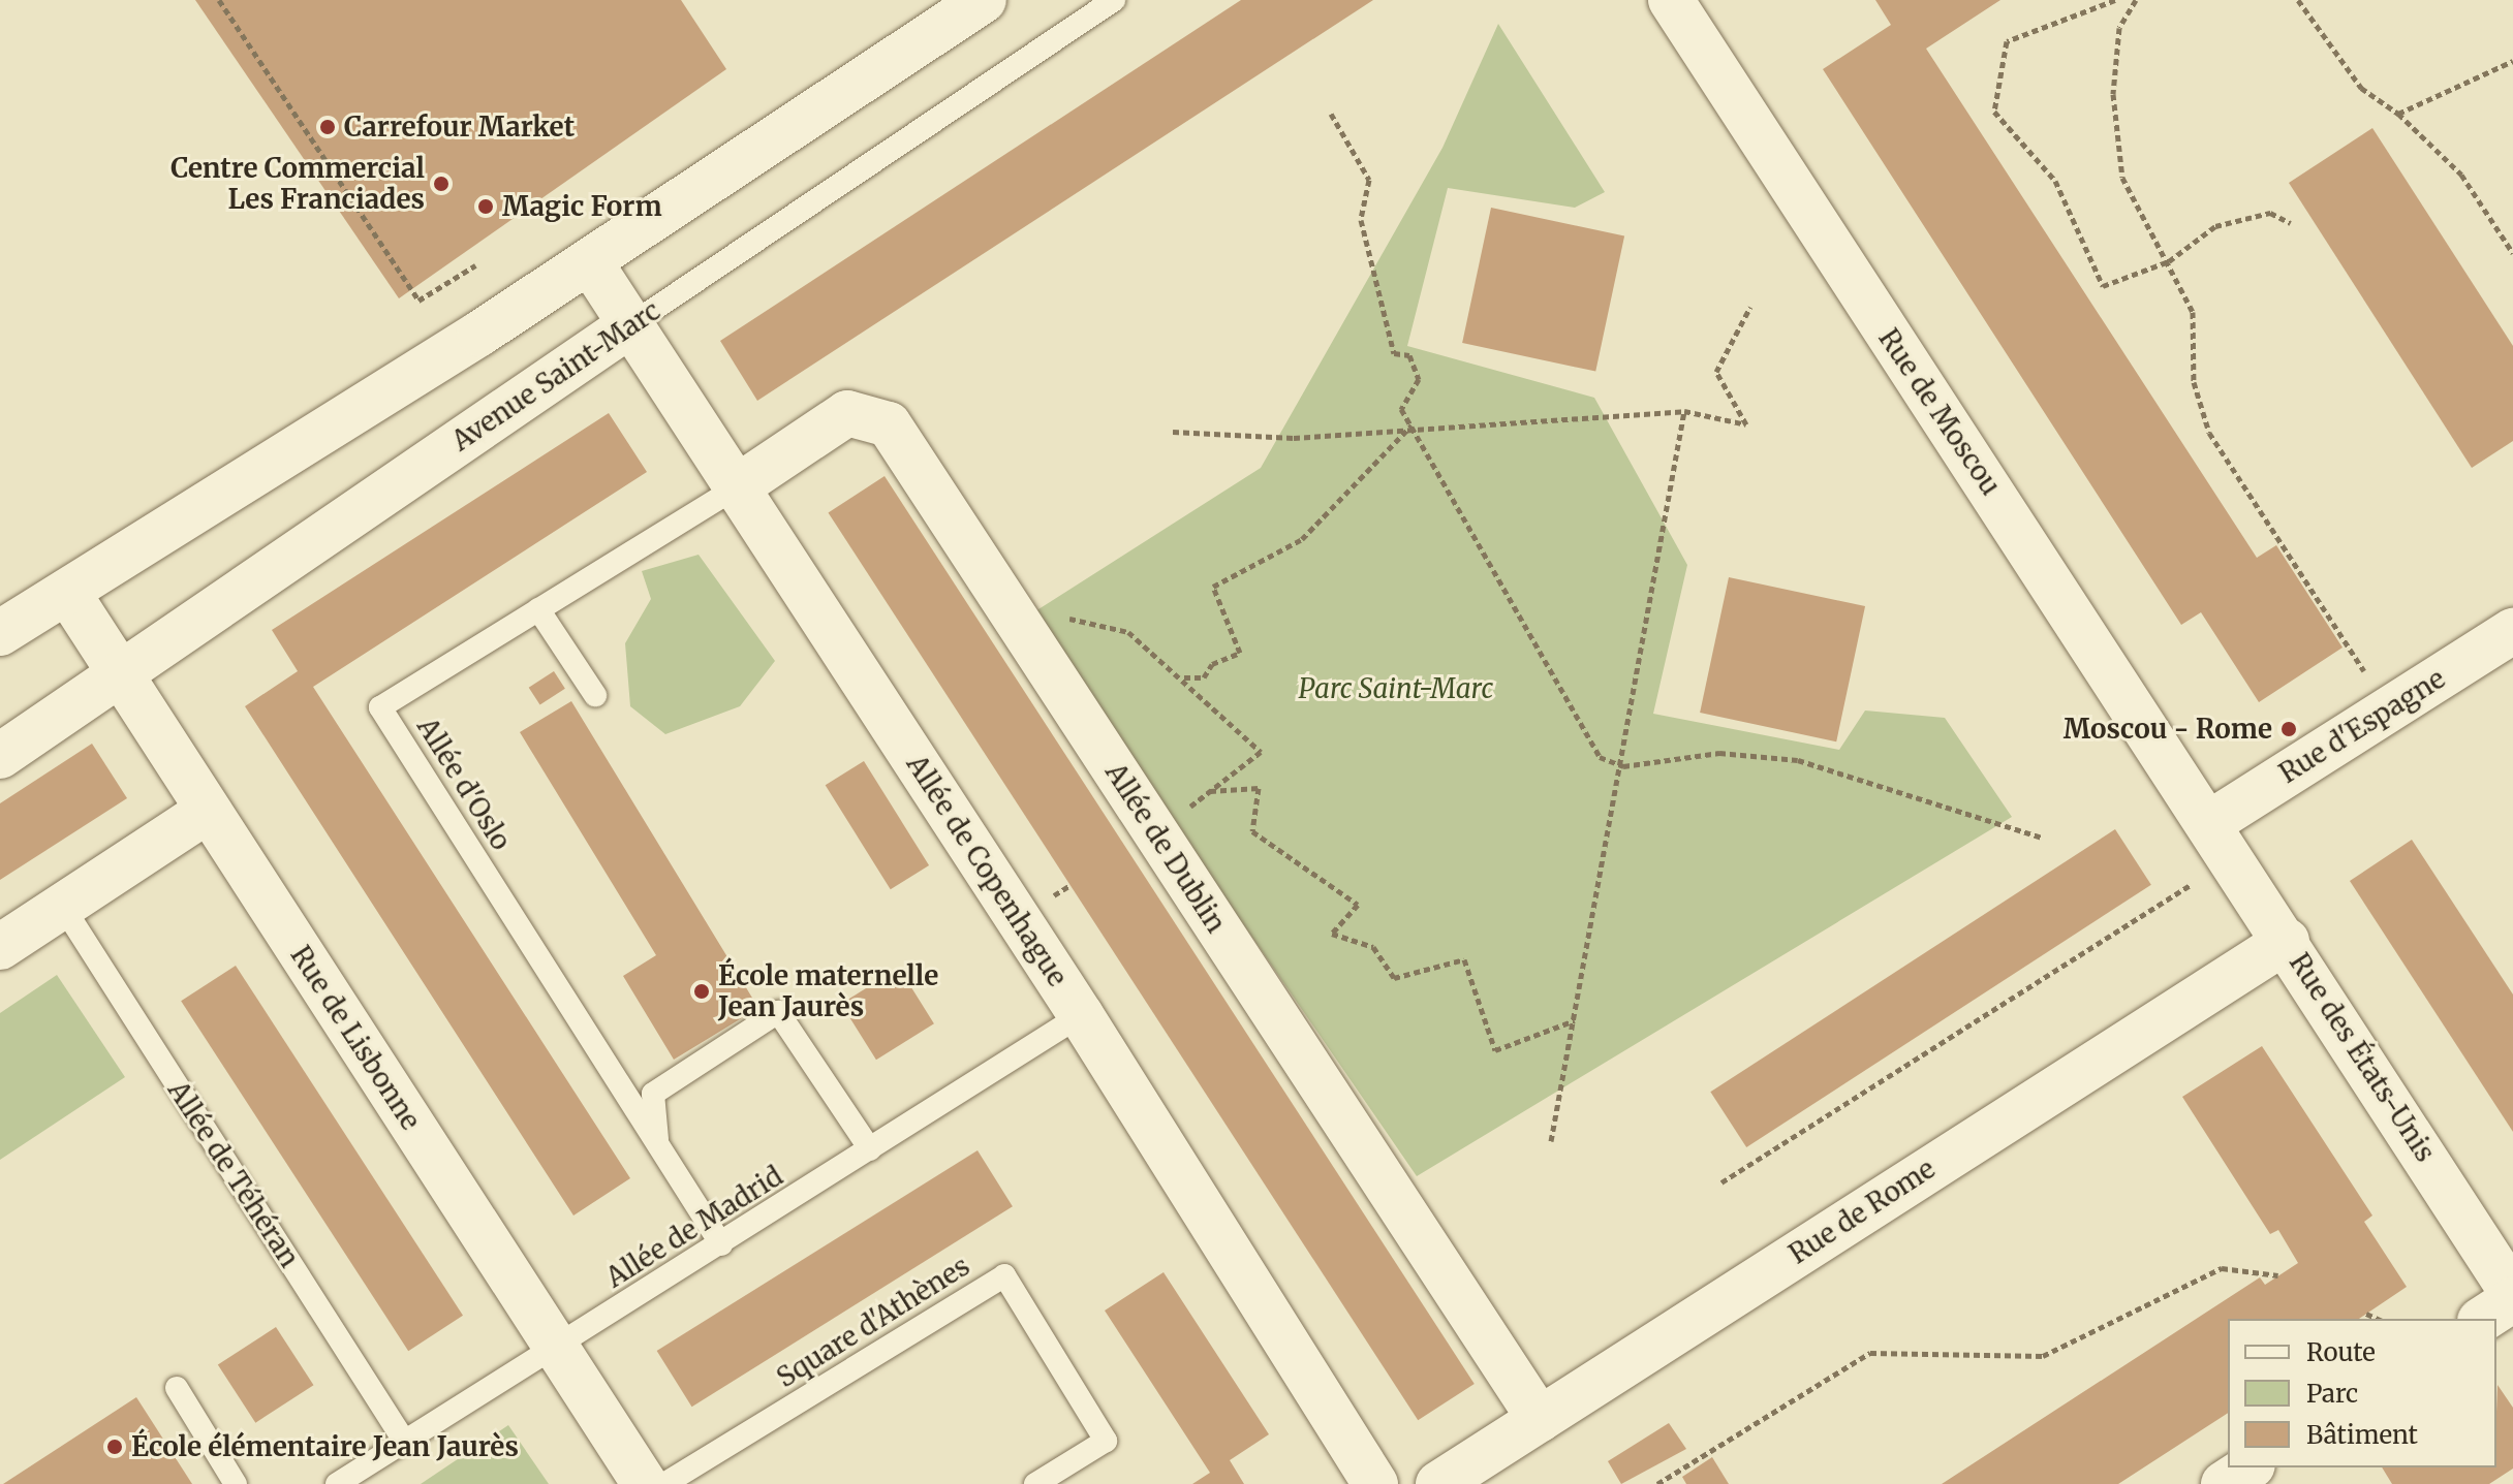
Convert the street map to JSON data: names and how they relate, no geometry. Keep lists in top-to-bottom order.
{
  "streets": {
    "street": [
      "Avenue Saint-Marc",
      "Rue de Moscou",
      "Rue d'Espagne",
      "Allée de Dublin",
      "Allée de Copenhague",
      "Rue de Lisbonne",
      "Rue des États-Unis",
      "Rue de Rome"
    ],
    "lane": [
      "Allée d'Oslo",
      "Allée de Téhéran",
      "Allée de Madrid",
      "Square d'Athènes"
    ]
  },
  "crossings": [
    ["Avenue Saint-Marc", "Allée de Copenhague"],
    ["Avenue Saint-Marc", "Rue de Lisbonne"],
    ["Rue de Moscou", "Rue d'Espagne"],
    ["Rue de Moscou", "Rue des États-Unis"],
    ["Rue d'Espagne", "Rue des États-Unis"],
    ["Allée d'Oslo", "Allée de Dublin"],
    ["Allée d'Oslo", "Allée de Copenhague"],
    ["Allée d'Oslo", "Allée de Madrid"],
    ["Allée de Dublin", "Allée de Copenhague"],
    ["Allée de Dublin", "Rue de Rome"],
    ["Allée de Copenhague", "Allée de Madrid"],
    ["Rue de Lisbonne", "Allée de Madrid"],
    ["Rue des États-Unis", "Rue de Rome"],
    ["Allée de Téhéran", "Allée de Madrid"]
  ],
  "parks": ["Parc Saint-Marc"],
  "places": [
    "Carrefour Market",
    "Centre Commercial Les Franciades",
    "Magic Form",
    "Moscou - Rome",
    "École maternelle Jean Jaurès",
    "École élémentaire Jean Jaurès"
  ],
  "legend": ["Route", "Parc", "Bâtiment"]
}
